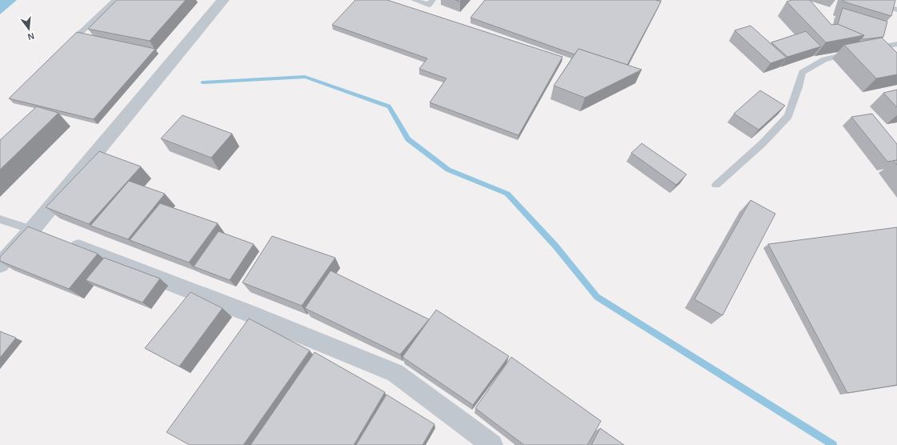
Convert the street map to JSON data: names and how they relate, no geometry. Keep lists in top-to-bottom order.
{
  "north": "bottom"
}
